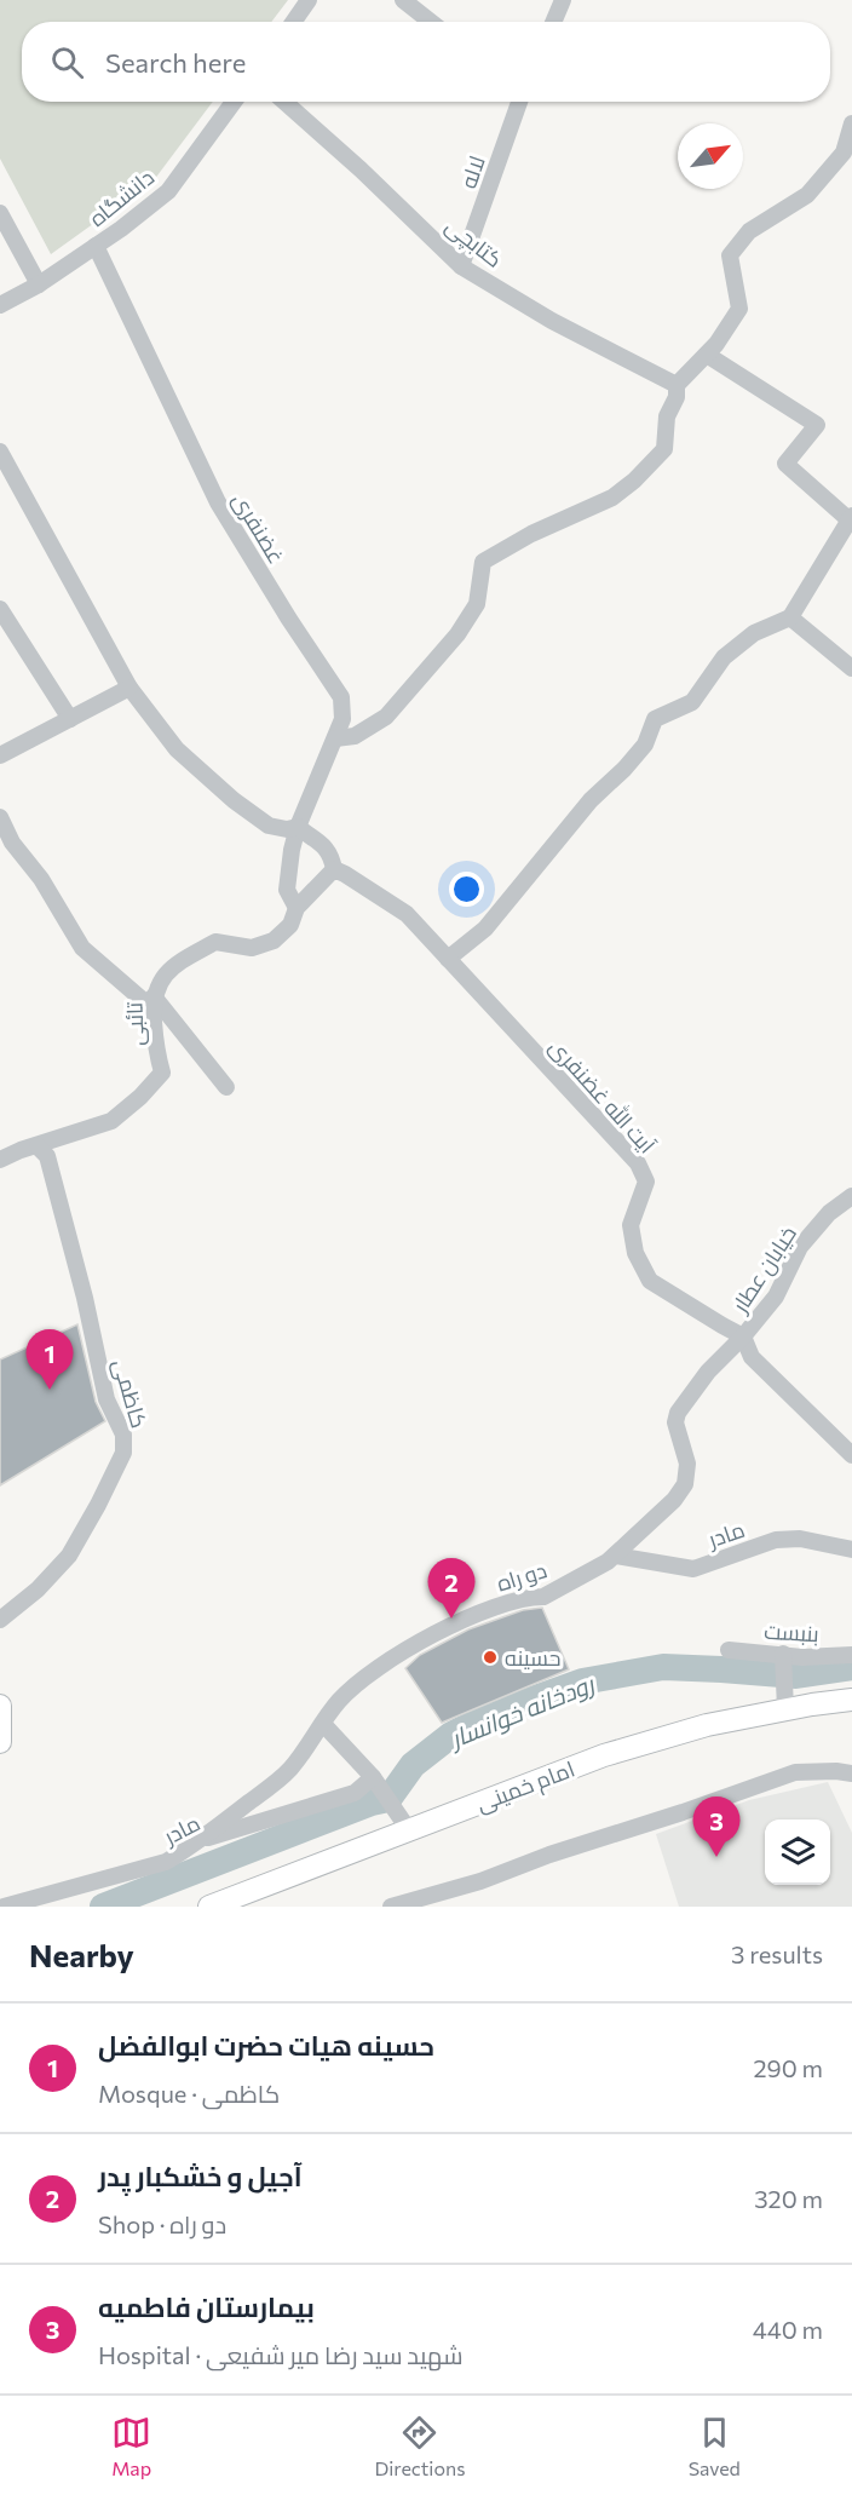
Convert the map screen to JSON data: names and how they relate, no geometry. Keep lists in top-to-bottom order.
{
  "streets": {
    "main road": ["امام خمینی"],
    "street": [
      "لاله",
      "دانشگاه",
      "کتابچی",
      "غضنفری",
      "تائبی",
      "آیت الله غضنفری",
      "خیابان عطار",
      "کاظمی",
      "مادر",
      "دو راه",
      "بنبست"
    ]
  },
  "crossings": [
    ["لاله", "کتابچی"],
    ["دانشگاه", "غضنفری"],
    ["غضنفری", "تائبی"],
    ["تائبی", "آیت الله غضنفری"],
    ["تائبی", "کاظمی"],
    ["آیت الله غضنفری", "خیابان عطار"],
    ["آیت الله غضنفری", "دو راه"],
    ["خیابان عطار", "دو راه"],
    ["مادر", "دو راه"]
  ],
  "water": ["رودخانه خوانسار"],
  "places": ["حسینه"],
  "north": "top right",
  "page": {
    "search": "Search here",
    "pins": ["1", "2", "3"],
    "heading": ["Nearby", "3 results"],
    "list": [
      {
        "mark": "1",
        "name": "حسینه هیات حضرت ابوالفضل",
        "note": "Mosque · کاظمی",
        "value": "290 m"
      },
      {
        "mark": "2",
        "name": "آجیل و خشکبار پدر",
        "note": "Shop · دو راه",
        "value": "320 m"
      },
      {
        "mark": "3",
        "name": "بیمارستان فاطمیه",
        "note": "Hospital · شهید سید رضا میر شفیعی",
        "value": "440 m"
      }
    ],
    "nav": ["Map", "Directions", "Saved"]
  }
}
